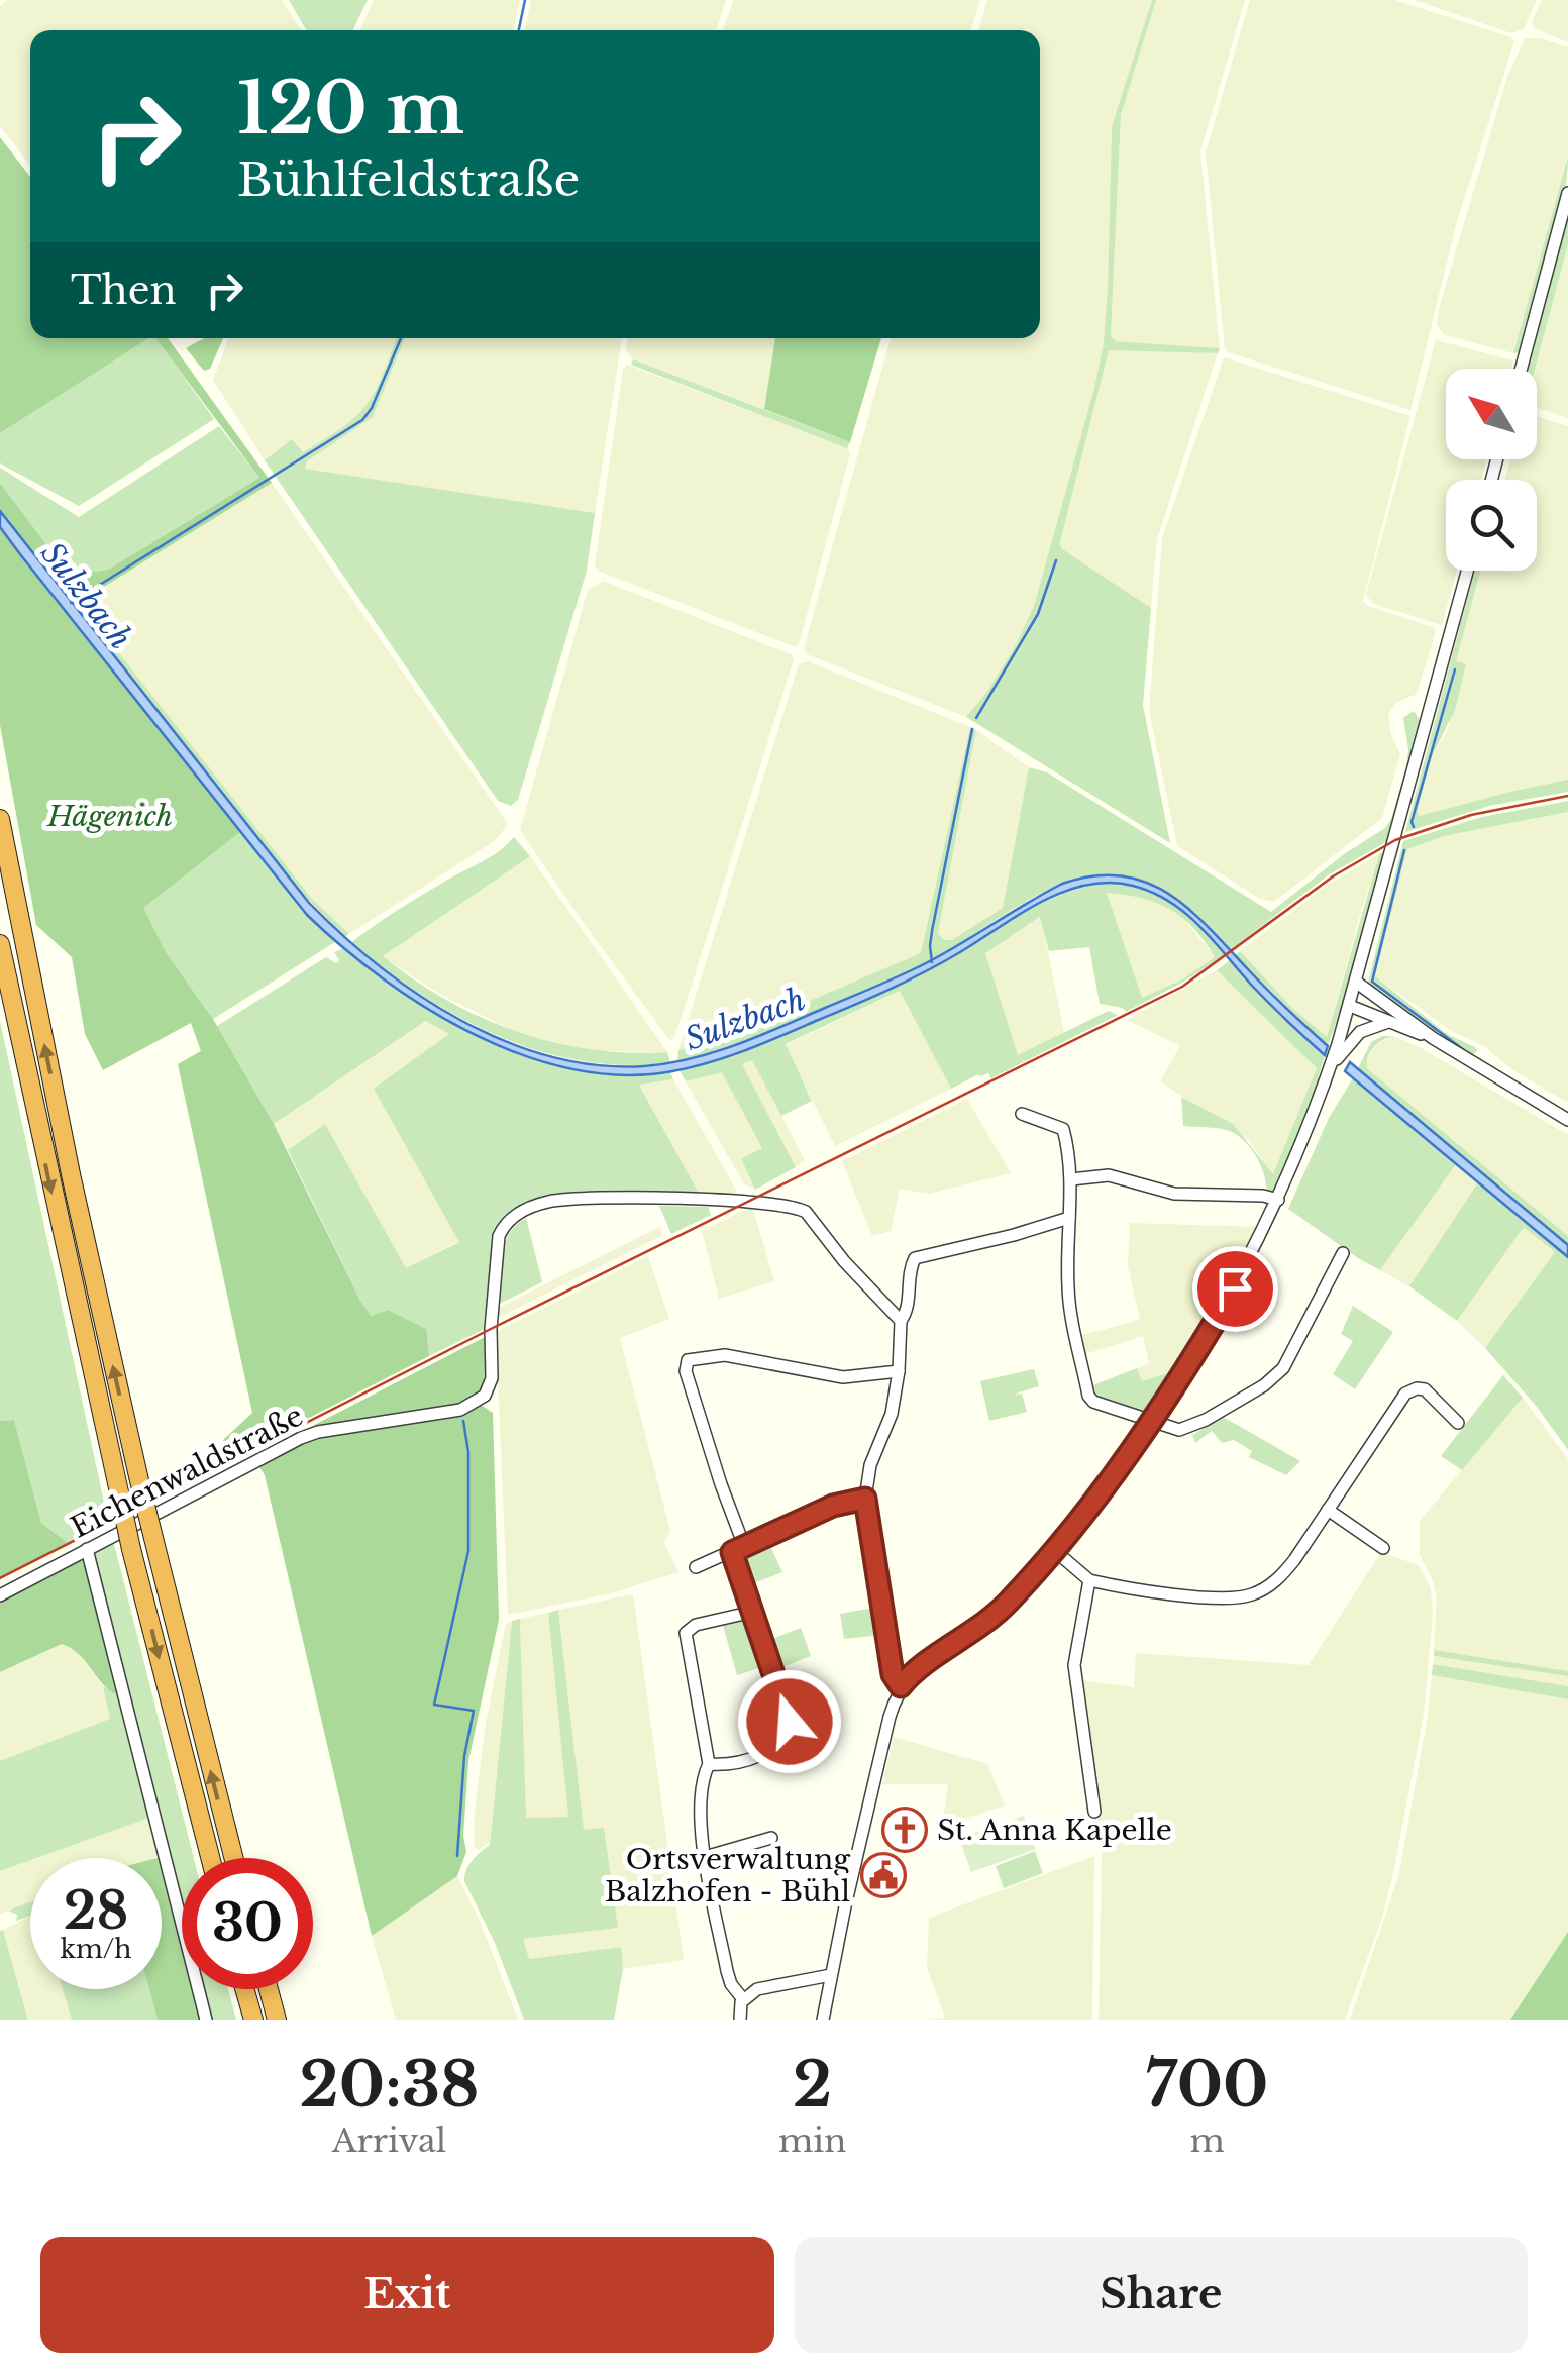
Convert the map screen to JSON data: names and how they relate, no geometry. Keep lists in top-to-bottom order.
{
  "streets": {
    "street": ["Eichenwaldstraße"]
  },
  "water": ["Sulzbach"],
  "parks": ["Hägenich"],
  "places": {
    "church": ["St. Anna Kapelle"],
    "public building": ["Ortsverwaltung Balzhofen - Bühl"]
  },
  "north": "top left",
  "page": {
    "turn": ["120 m", "Bühlfeldstraße"],
    "then": "Then",
    "speed": "28 km/h",
    "limit": "30",
    "eta": [
      "20:38",
      "Arrival",
      "2",
      "min",
      "700",
      "m"
    ],
    "buttons": ["Exit", "Share"]
  }
}
